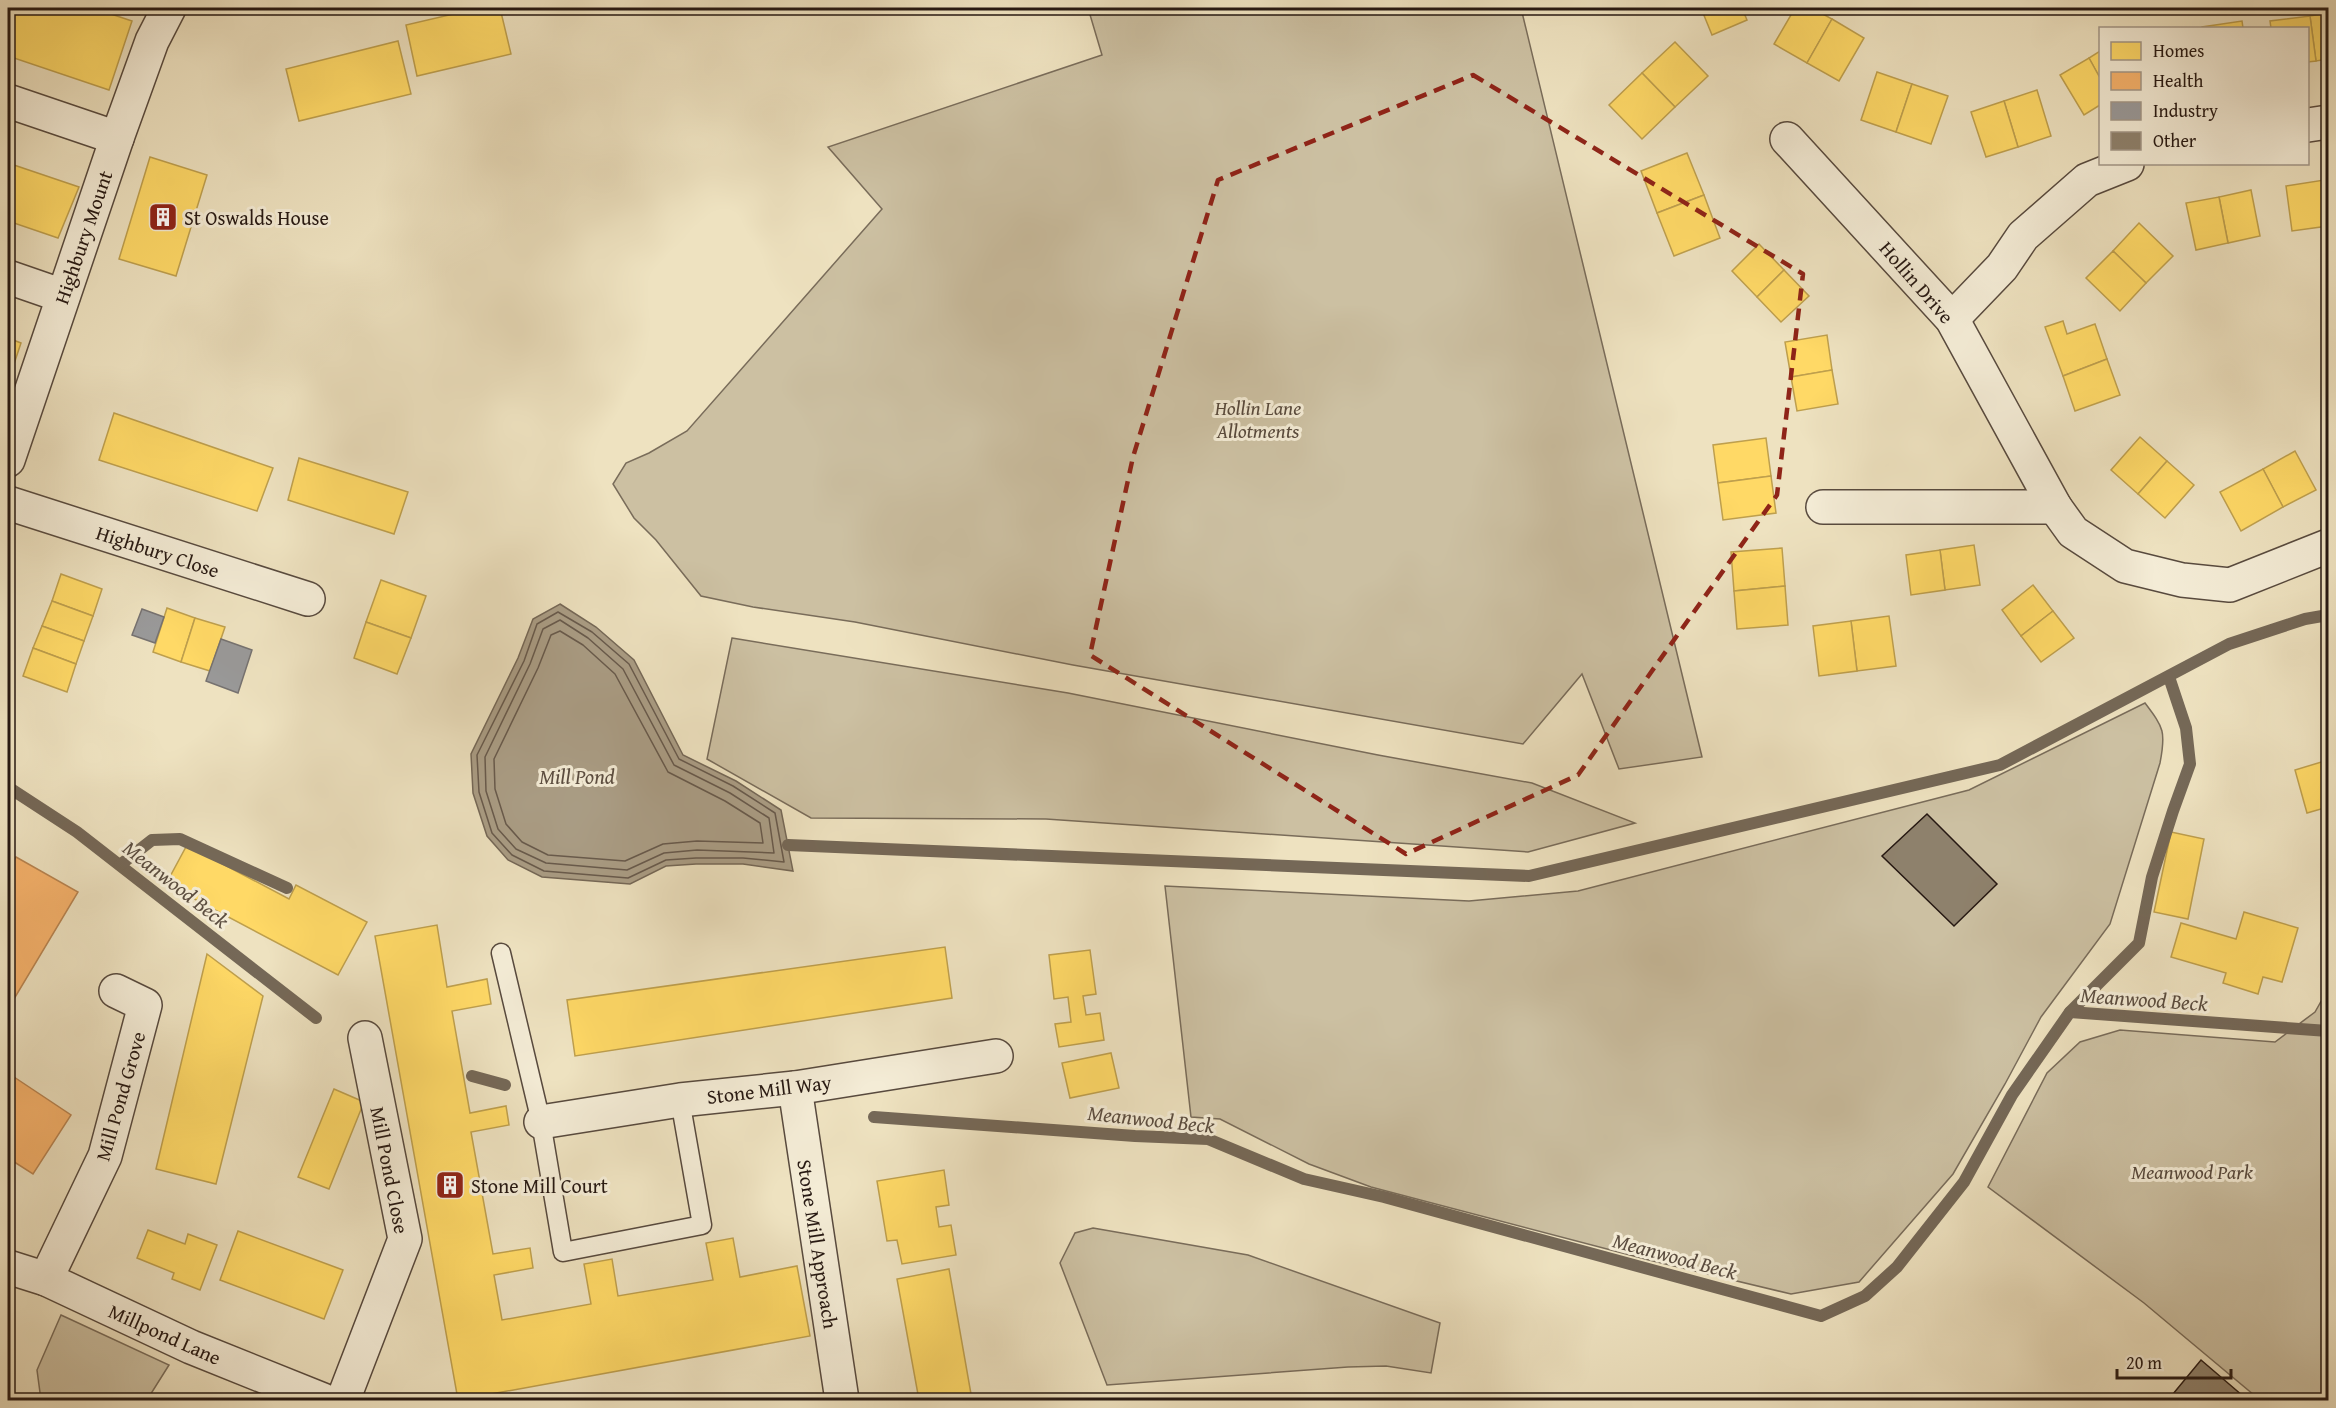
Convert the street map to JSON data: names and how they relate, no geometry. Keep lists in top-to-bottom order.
{
  "streets": {
    "street": [
      "Highbury Mount",
      "Hollin Drive",
      "Highbury Close",
      "Stone Mill Way",
      "Mill Pond Grove",
      "Mill Pond Close",
      "Stone Mill Approach",
      "Millpond Lane"
    ]
  },
  "crossings": [
    ["Stone Mill Way", "Stone Mill Approach"],
    ["Mill Pond Grove", "Millpond Lane"]
  ],
  "water": ["Mill Pond", "Meanwood Beck"],
  "parks": ["Hollin Lane Allotments", "Meanwood Park"],
  "places": {
    "building": ["St Oswalds House", "Stone Mill Court"]
  },
  "legend": [
    "Homes",
    "Health",
    "Industry",
    "Other"
  ],
  "scale_bar": "20 m"
}
